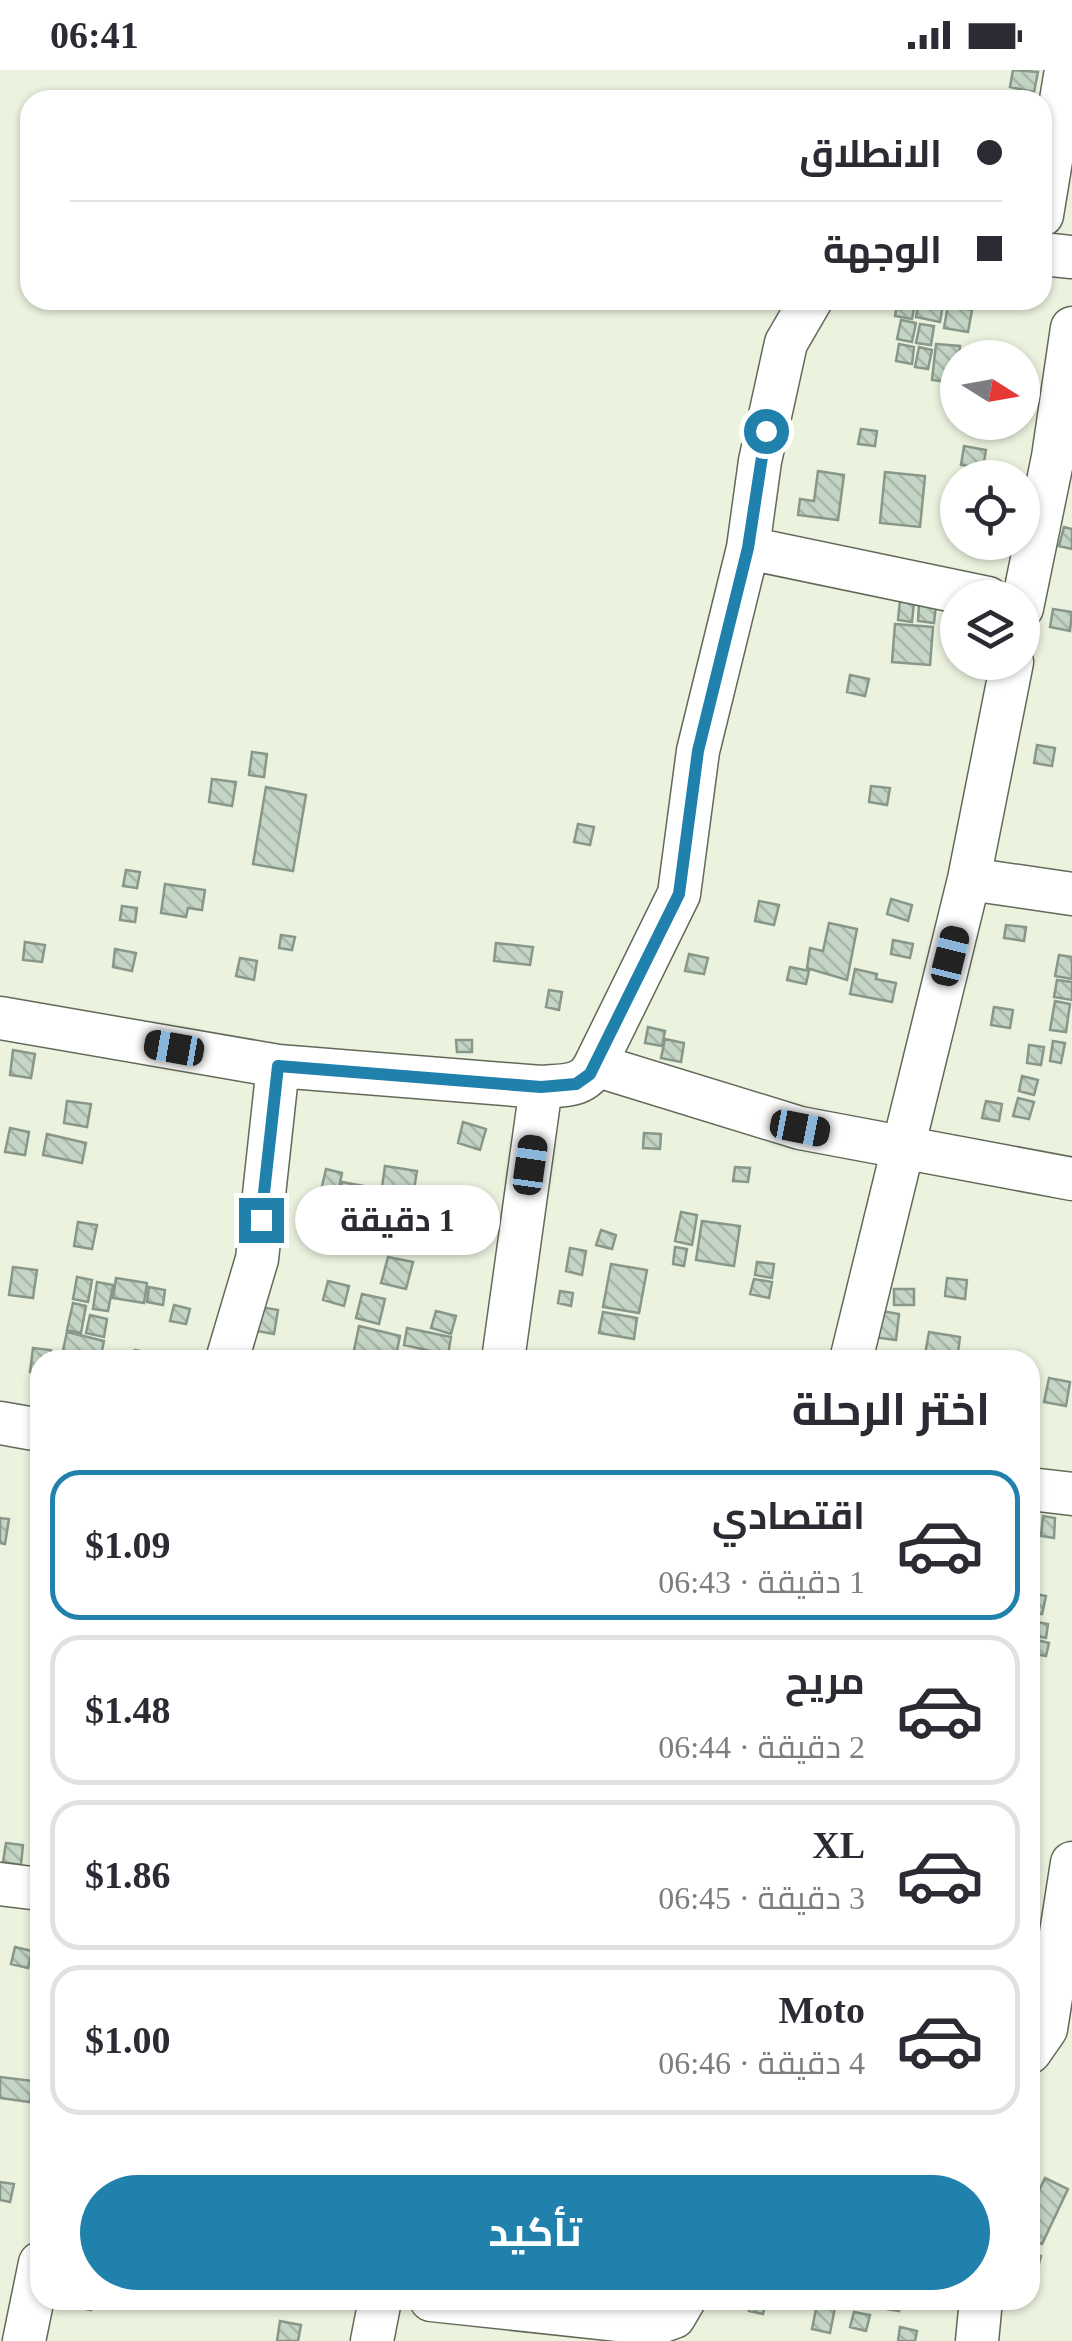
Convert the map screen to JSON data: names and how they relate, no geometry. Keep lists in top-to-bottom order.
{
  "north": "right",
  "page": {
    "status": "06:41",
    "banner": ["الانطلاق", "الوجهة"],
    "bubble": "1 دقيقة",
    "heading": "اختر الرحلة",
    "list": [
      {
        "name": "اقتصادي",
        "note": "1 دقيقة · 06:43",
        "value": "$1.09"
      },
      {
        "name": "مريح",
        "note": "2 دقيقة · 06:44",
        "value": "$1.48"
      },
      {
        "name": "XL",
        "note": "3 دقيقة · 06:45",
        "value": "$1.86"
      },
      {
        "name": "Moto",
        "note": "4 دقيقة · 06:46",
        "value": "$1.00"
      }
    ],
    "buttons": "تأكيد"
  }
}
